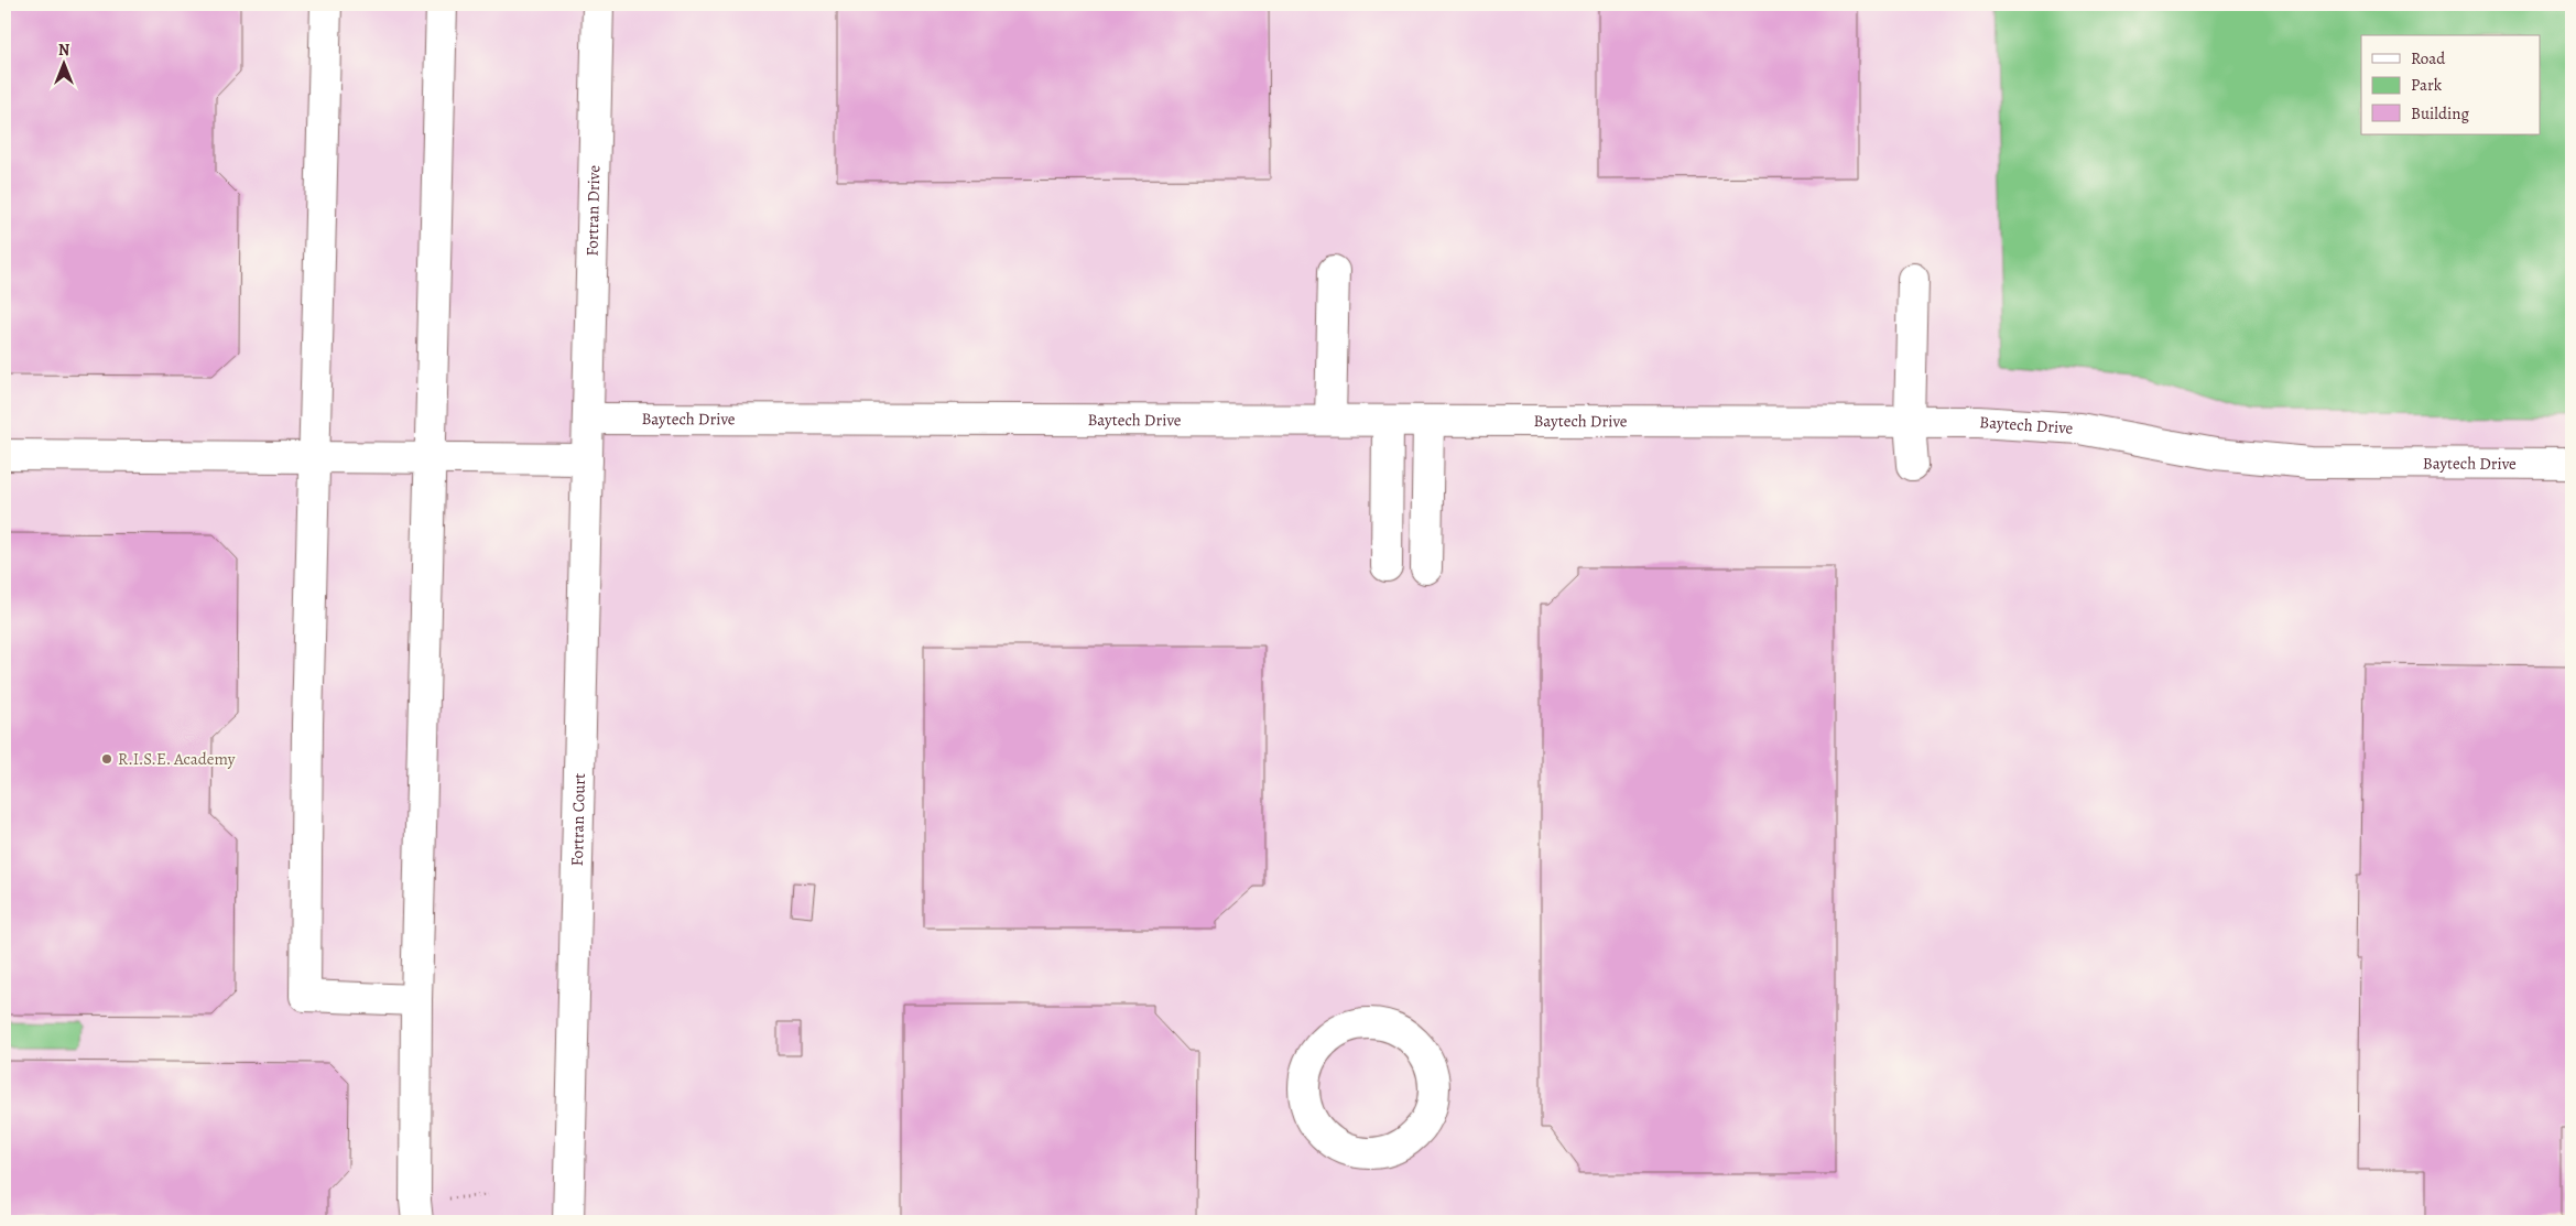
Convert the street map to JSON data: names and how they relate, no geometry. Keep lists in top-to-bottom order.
{
  "streets": {
    "street": ["Fortran Drive", "Baytech Drive", "Fortran Court"]
  },
  "crossings": [
    ["Fortran Drive", "Baytech Drive"],
    ["Fortran Drive", "Fortran Court"],
    ["Baytech Drive", "Fortran Court"]
  ],
  "places": ["R.I.S.E. Academy"],
  "legend": ["Road", "Park", "Building"],
  "north": "top"
}
